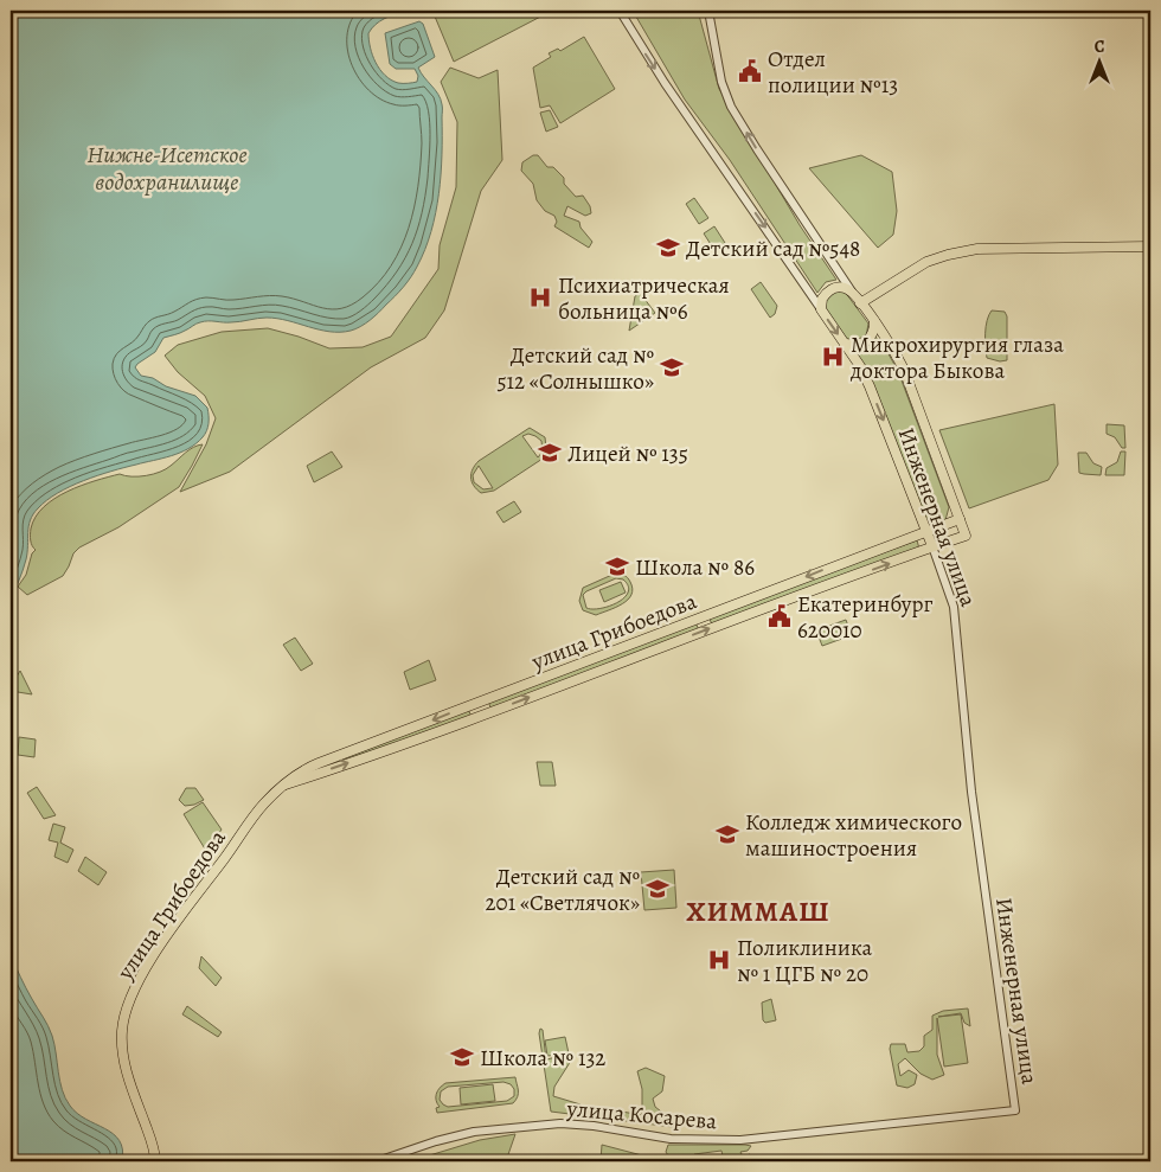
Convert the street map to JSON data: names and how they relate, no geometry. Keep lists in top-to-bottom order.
{
  "streets": {
    "main road": ["Инженерная улица", "улица Грибоедова"],
    "street": ["улица Косарева"]
  },
  "crossings": [
    ["Инженерная улица", "улица Грибоедова"],
    ["Инженерная улица", "улица Косарева"]
  ],
  "districts": ["ХИММАШ"],
  "water": ["Нижне-Исетское водохранилище"],
  "places": {
    "public building": ["Отдел полиции №13", "Екатеринбург 620010"],
    "school or university": [
      "Детский сад №548",
      "Детский сад № 512 «Солнышко»",
      "Лицей № 135",
      "Школа № 86",
      "Колледж химического машиностроения",
      "Детский сад № 201 «Светлячок»",
      "Школа № 132"
    ],
    "hospital": ["Психиатрическая больница №6", "Микрохирургия глаза доктора Быкова", "Поликлиника № 1 ЦГБ № 20"]
  },
  "north": "top"
}
